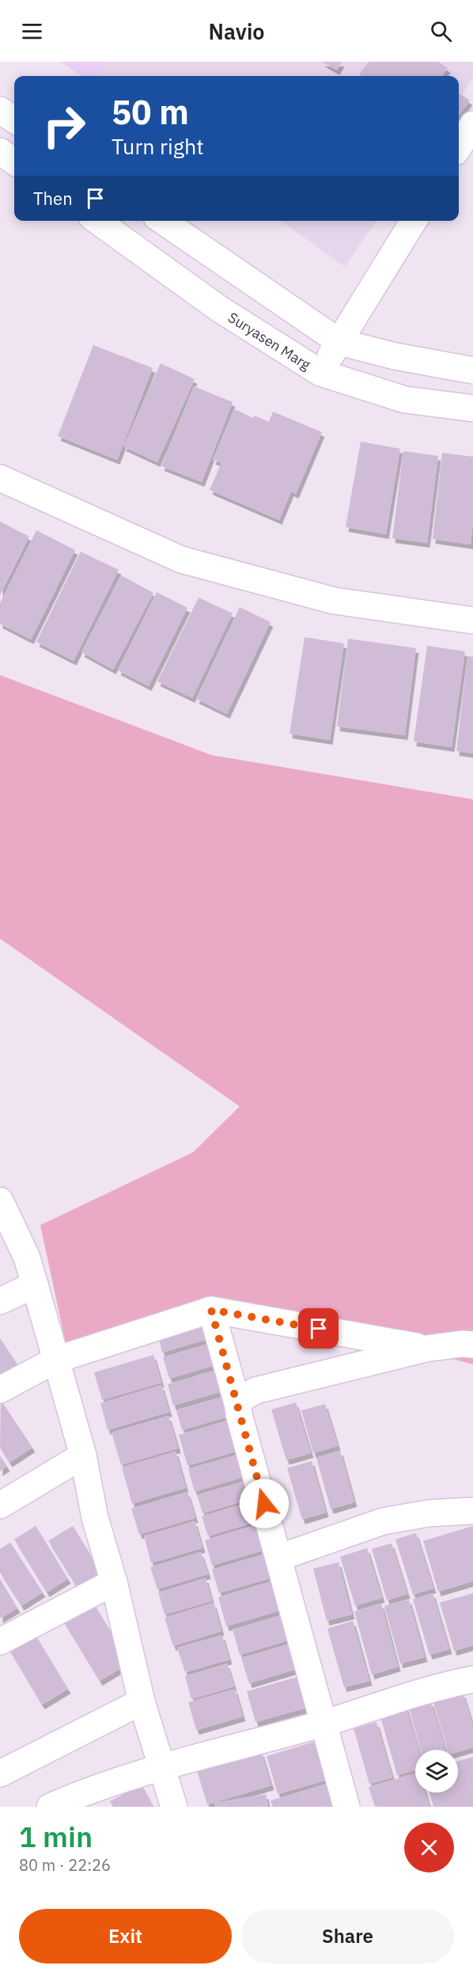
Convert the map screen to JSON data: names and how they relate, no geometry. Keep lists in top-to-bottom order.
{
  "streets": {
    "street": ["Suryasen Marg"]
  },
  "page": {
    "header": "Navio",
    "turn": ["50 m", "Turn right"],
    "then": "Then",
    "heading": ["1 min", "80 m · 22:26"],
    "buttons": ["Exit", "Share"]
  }
}
